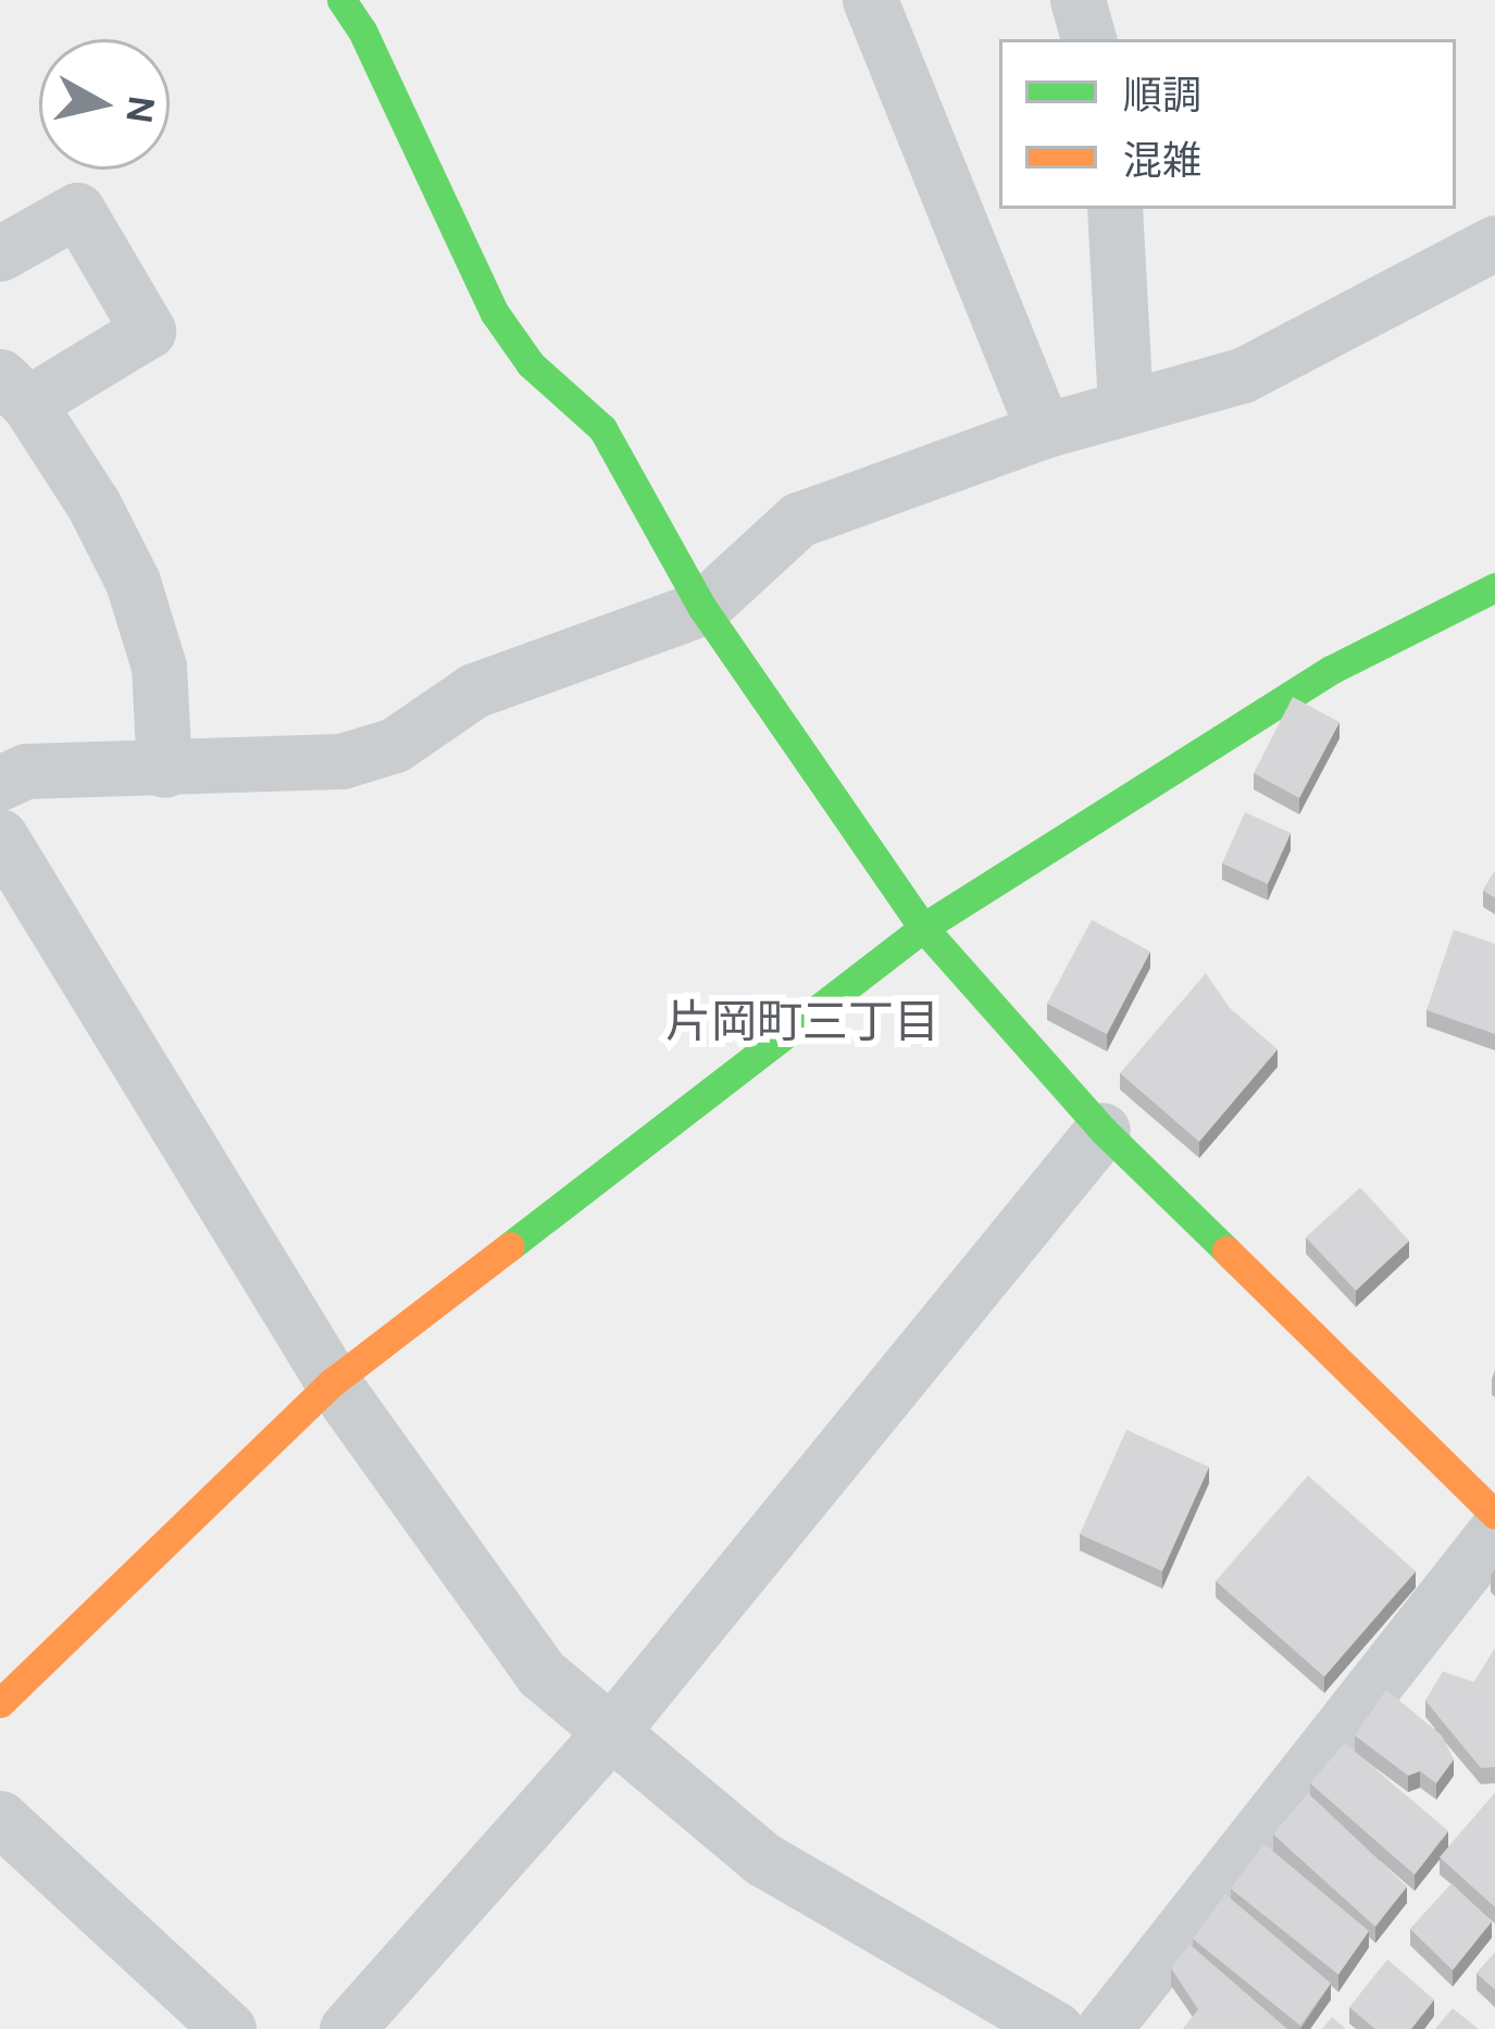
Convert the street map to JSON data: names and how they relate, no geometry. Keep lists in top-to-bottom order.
{
  "districts": ["片岡町三丁目"],
  "legend": ["順調", "混雑"],
  "north": "right"
}
